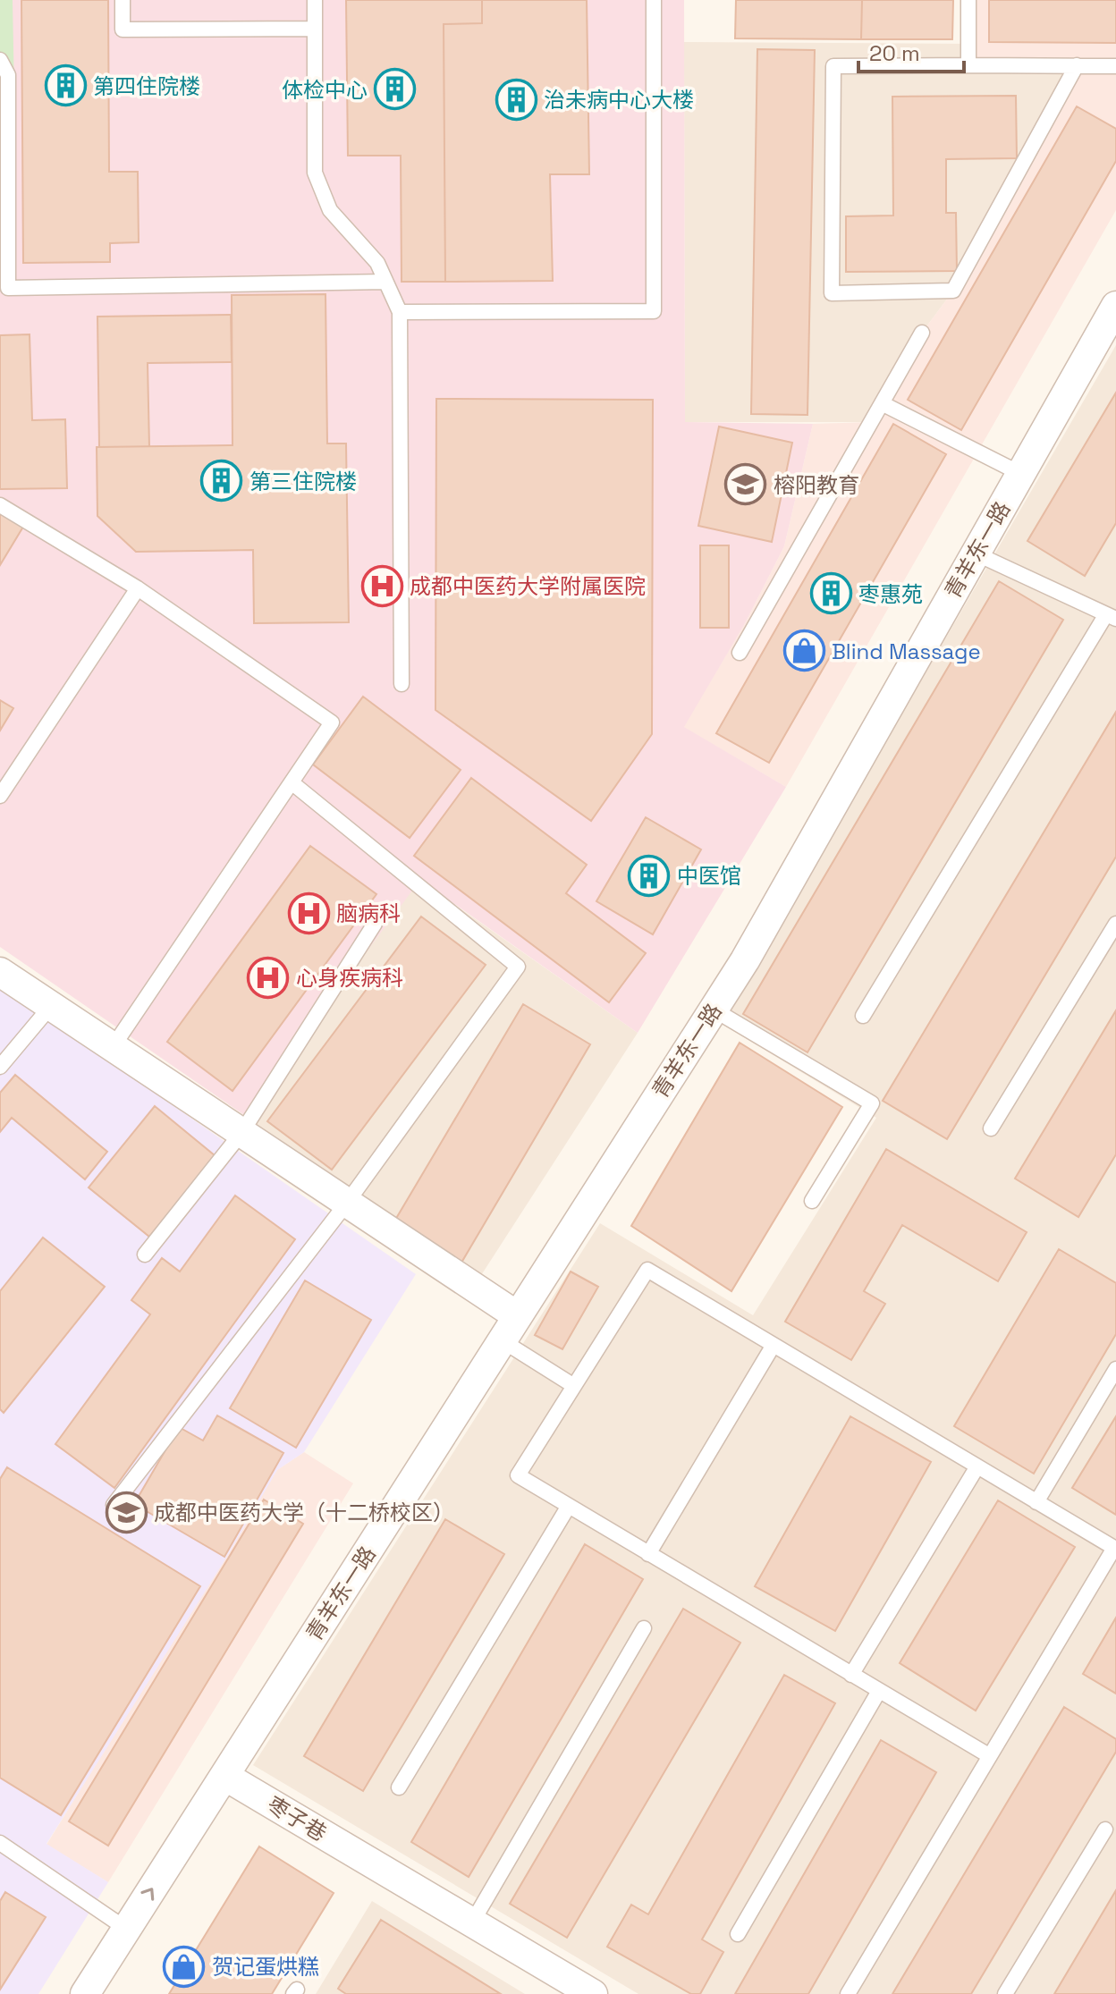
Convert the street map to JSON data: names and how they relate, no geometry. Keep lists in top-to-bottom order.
{
  "streets": {
    "street": ["青羊东一路", "枣子巷"]
  },
  "crossings": [
    ["青羊东一路", "枣子巷"]
  ],
  "places": {
    "building": [
      "第四住院楼",
      "体检中心",
      "治未病中心大楼",
      "第三住院楼",
      "枣惠苑",
      "中医馆"
    ],
    "school or university": ["榕阳教育", "成都中医药大学（十二桥校区）"],
    "hospital": ["成都中医药大学附属医院", "脑病科", "心身疾病科"],
    "shop": ["Blind Massage", "贺记蛋烘糕"]
  },
  "scale_bar": "20 m"
}
